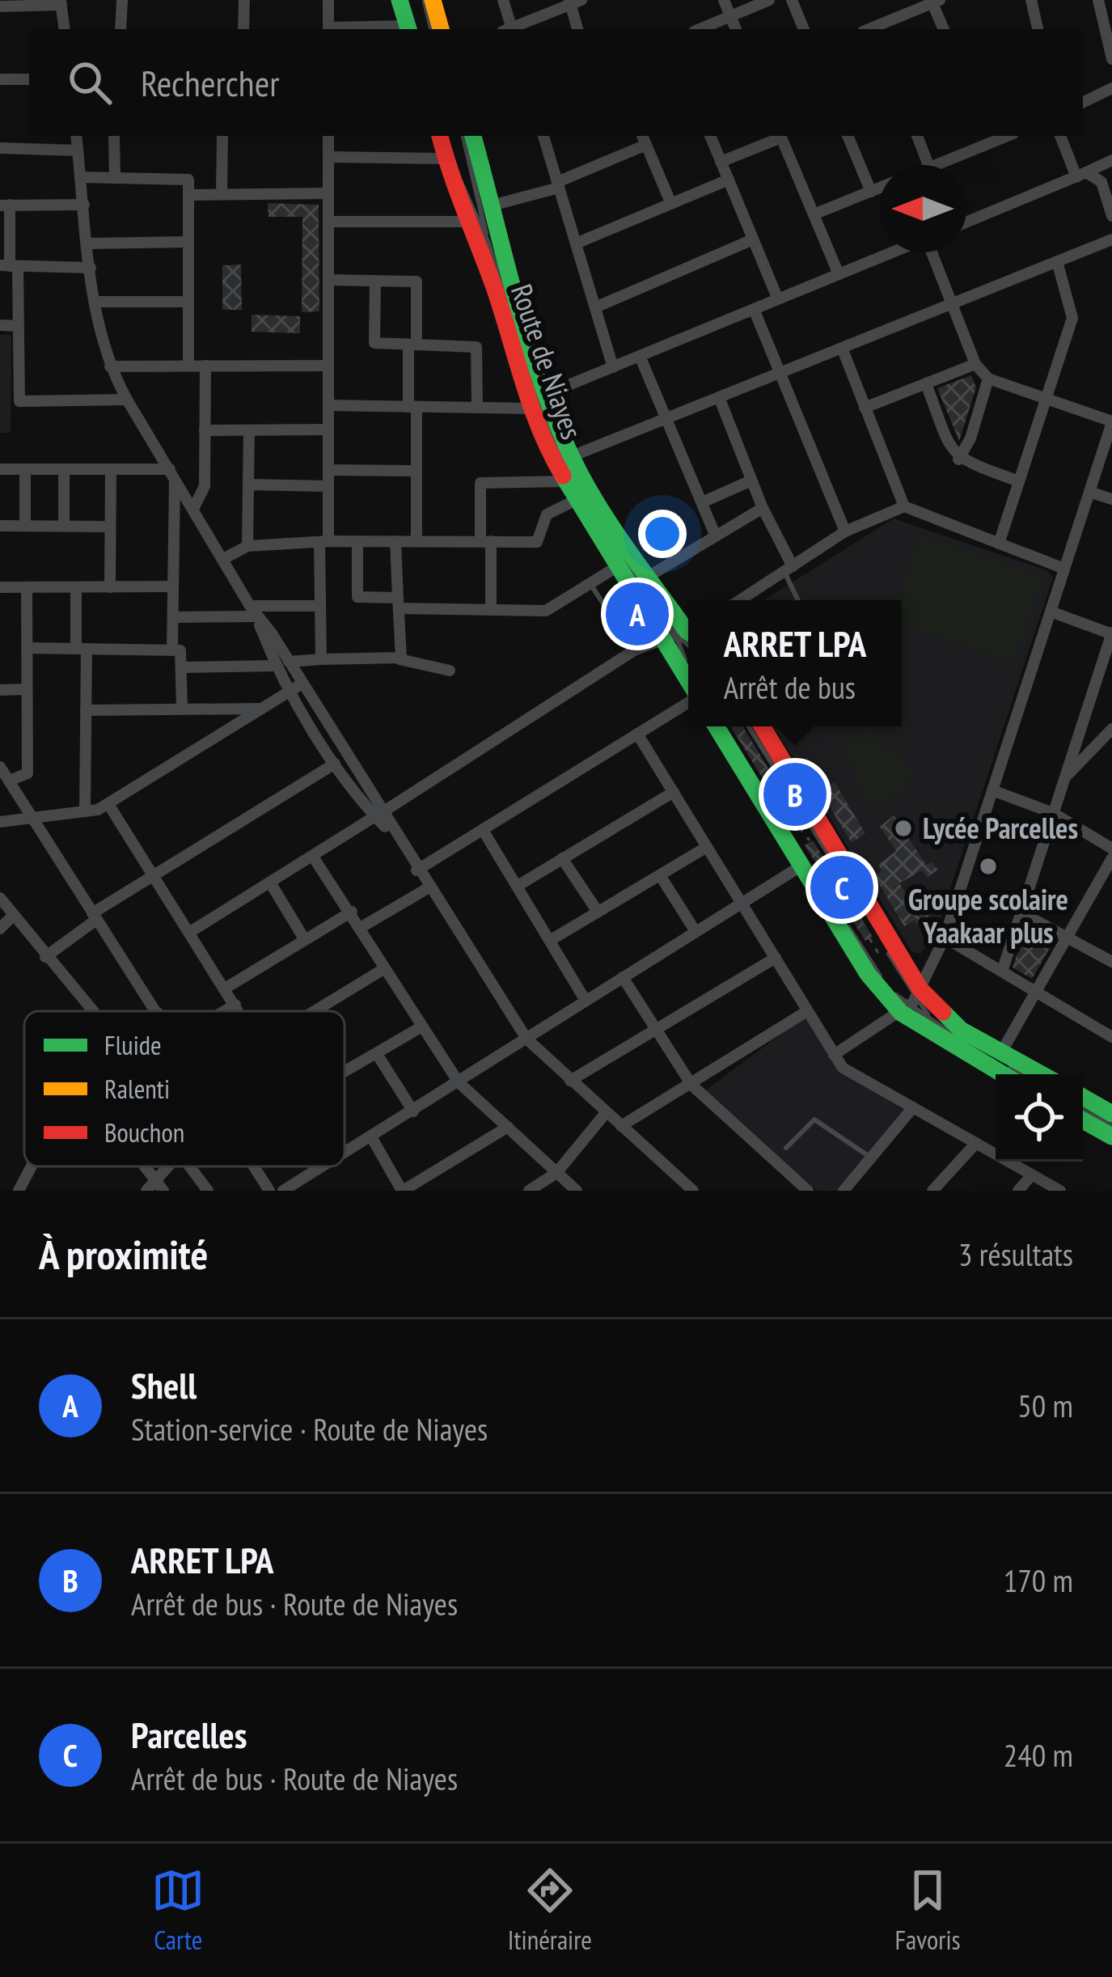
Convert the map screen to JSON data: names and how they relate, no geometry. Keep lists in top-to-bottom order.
{
  "streets": {
    "main road": ["Route de Niayes"]
  },
  "places": ["Lycée Parcelles", "Groupe scolaire Yaakaar plus"],
  "legend": ["Fluide", "Ralenti", "Bouchon"],
  "north": "left",
  "page": {
    "search": "Rechercher",
    "pins": ["A", "B", "C"],
    "popup": ["ARRET LPA", "Arrêt de bus"],
    "heading": ["À proximité", "3 résultats"],
    "list": [
      {
        "mark": "A",
        "name": "Shell",
        "note": "Station-service · Route de Niayes",
        "value": "50 m"
      },
      {
        "mark": "B",
        "name": "ARRET LPA",
        "note": "Arrêt de bus · Route de Niayes",
        "value": "170 m"
      },
      {
        "mark": "C",
        "name": "Parcelles",
        "note": "Arrêt de bus · Route de Niayes",
        "value": "240 m"
      }
    ],
    "nav": ["Carte", "Itinéraire", "Favoris"]
  }
}
